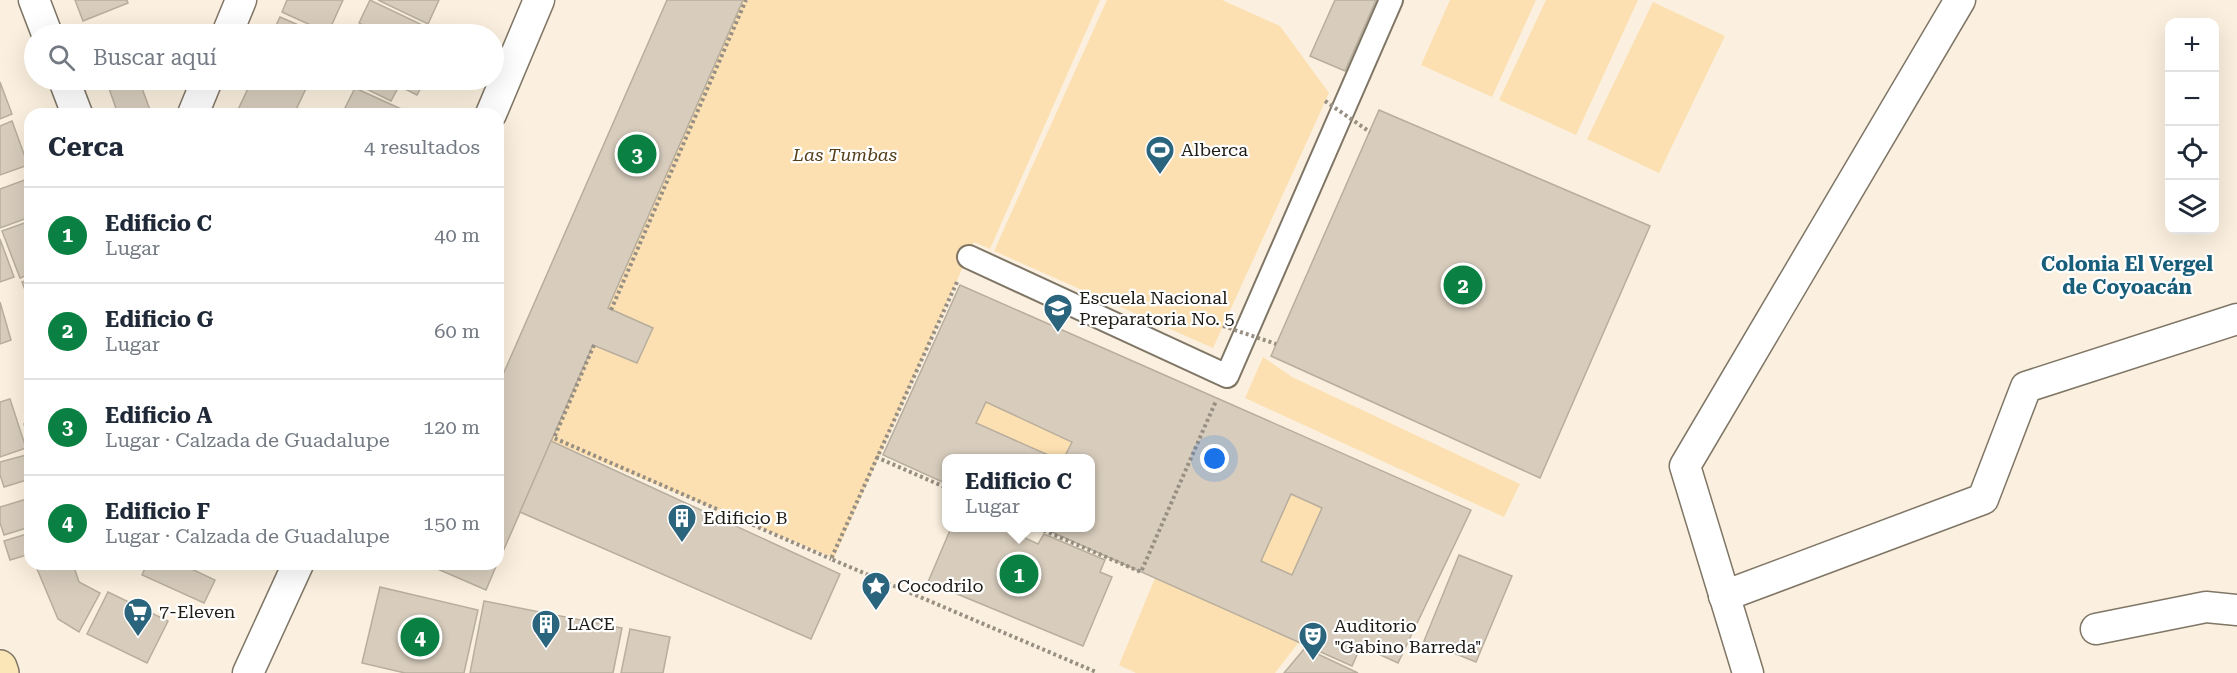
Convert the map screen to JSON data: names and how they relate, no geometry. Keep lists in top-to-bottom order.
{
  "districts": ["Colonia El Vergel de Coyoacán"],
  "parks": ["Las Tumbas"],
  "places": {
    "sports": ["Alberca"],
    "school or university": ["Escuela Nacional Preparatoria No. 5"],
    "building": ["Edificio B", "LACE"],
    "place": ["Cocodrilo"],
    "supermarket": ["7-Eleven"],
    "theatre": ["Auditorio \"Gabino Barreda\""]
  },
  "page": {
    "map_buttons": ["+", "−"],
    "search": "Buscar aquí",
    "heading": ["Cerca", "4 resultados"],
    "pins": [
      "3",
      "2",
      "1",
      "4"
    ],
    "list": [
      {
        "mark": "1",
        "name": "Edificio C",
        "note": "Lugar",
        "value": "40 m"
      },
      {
        "mark": "2",
        "name": "Edificio G",
        "note": "Lugar",
        "value": "60 m"
      },
      {
        "mark": "3",
        "name": "Edificio A",
        "note": "Lugar · Calzada de Guadalupe",
        "value": "120 m"
      },
      {
        "mark": "4",
        "name": "Edificio F",
        "note": "Lugar · Calzada de Guadalupe",
        "value": "150 m"
      }
    ],
    "popup": ["Edificio C", "Lugar"]
  }
}
